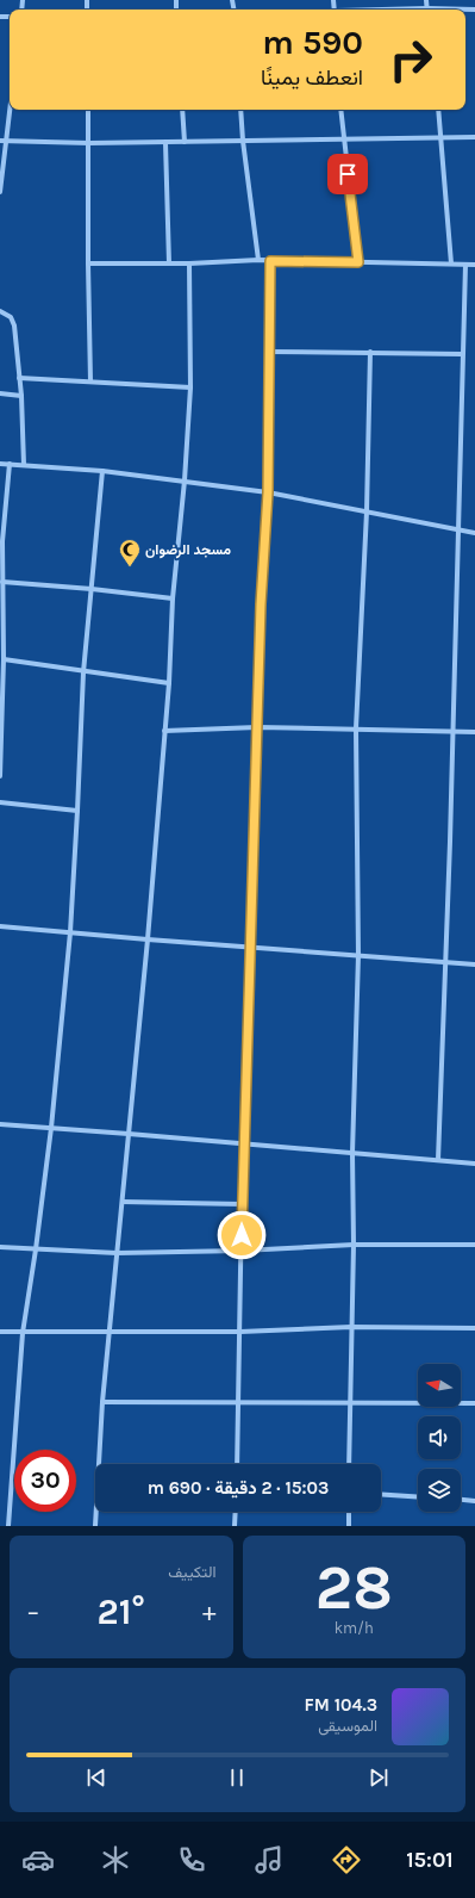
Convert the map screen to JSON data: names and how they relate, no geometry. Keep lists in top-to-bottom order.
{
  "places": {
    "mosque": ["مسجد الرضوان"]
  },
  "north": "left",
  "page": {
    "turn": ["590 m", "انعطف يمينًا"],
    "limit": "30",
    "trip": "15:03 · 2 دقيقة · 690 m",
    "tile": [
      ["28", "km/h"],
      "التكييف"
    ],
    "heat": ["−", "21°", "+"],
    "song": ["104.3 FM", "الموسيقى"],
    "tabs": "15:01"
  }
}
